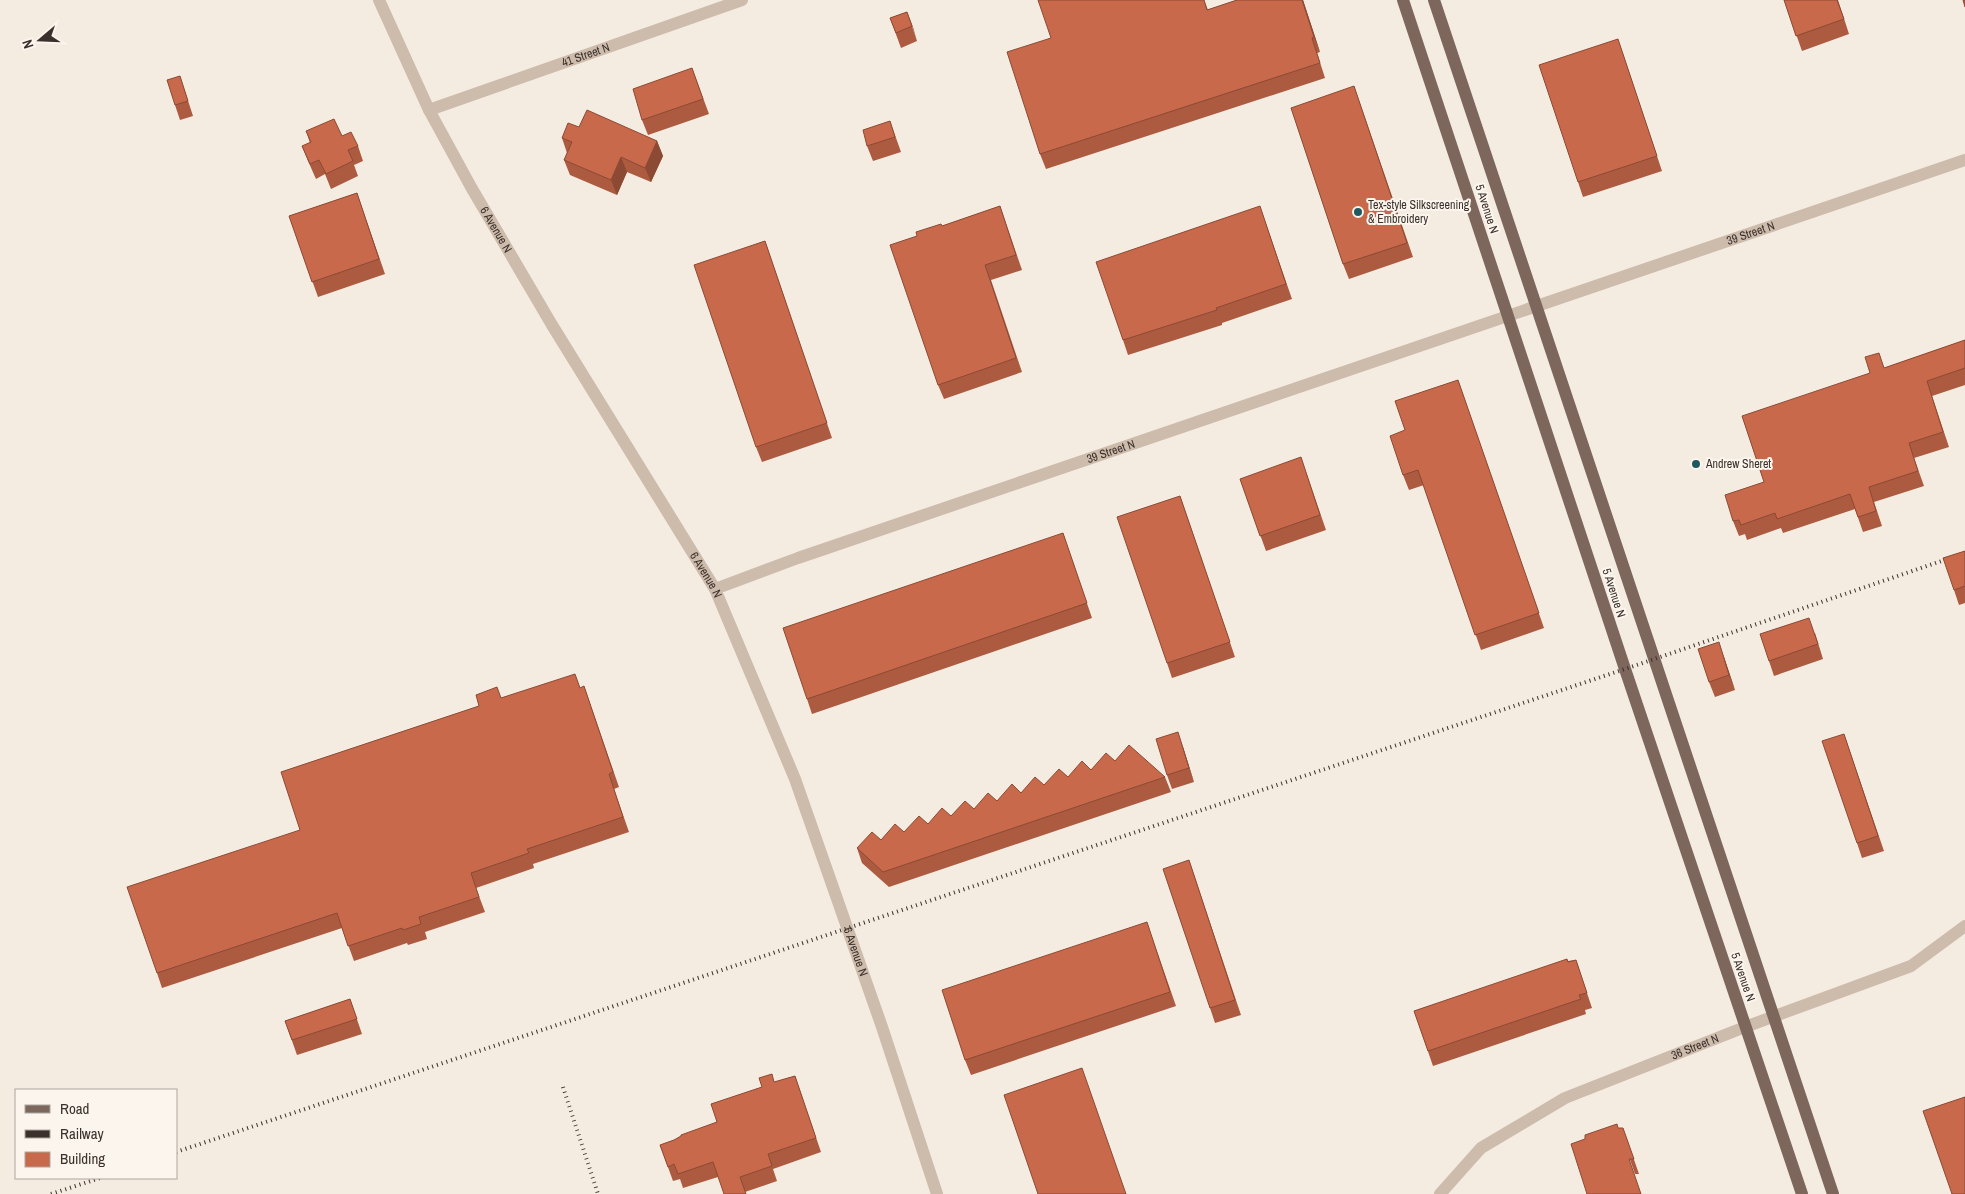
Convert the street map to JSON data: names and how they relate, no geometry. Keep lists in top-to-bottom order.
{
  "streets": {
    "main road": ["5 Avenue N"],
    "street": [
      "41 Street N",
      "6 Avenue N",
      "39 Street N",
      "36 Street N"
    ]
  },
  "crossings": [
    ["41 Street N", "6 Avenue N"],
    ["5 Avenue N", "39 Street N"],
    ["5 Avenue N", "36 Street N"],
    ["6 Avenue N", "39 Street N"]
  ],
  "places": ["Tex-style Silkscreening & Embroidery", "Andrew Sheret"],
  "legend": ["Road", "Railway", "Building"],
  "north": "left"
}
